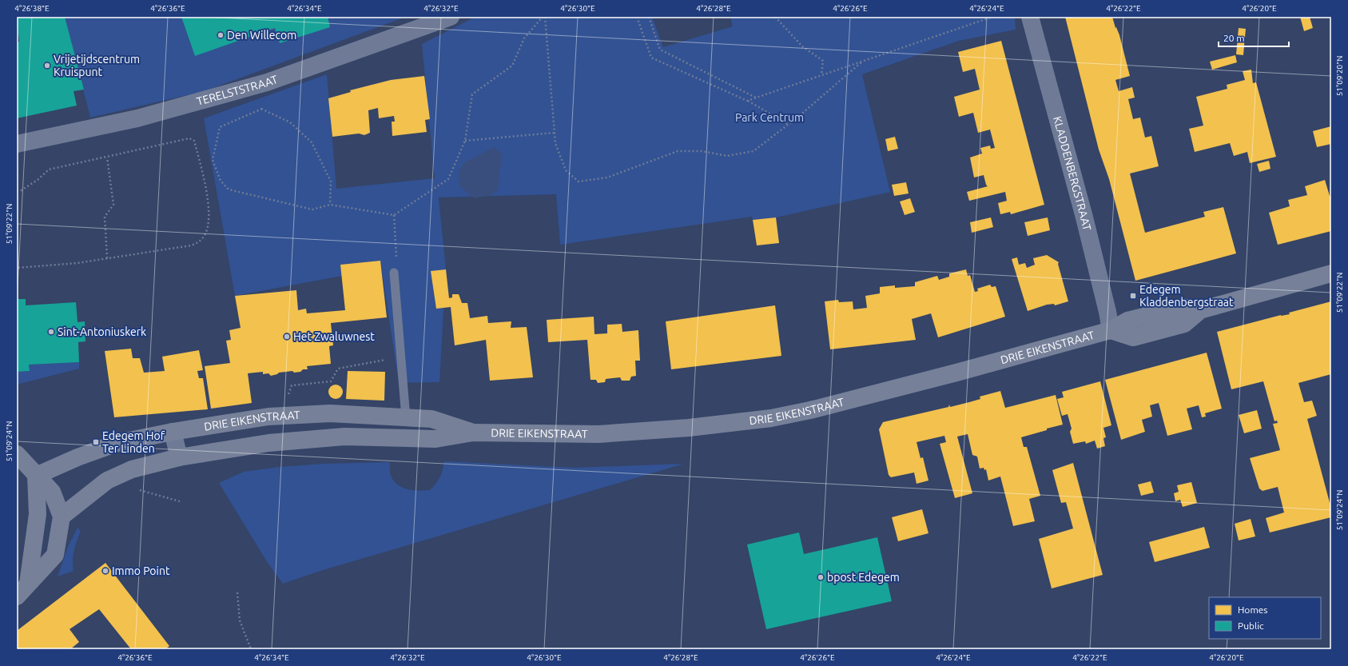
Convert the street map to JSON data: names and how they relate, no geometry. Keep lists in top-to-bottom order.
{
  "streets": {
    "street": ["TERELSTSTRAAT", "KLADDENBERGSTRAAT", "DRIE EIKENSTRAAT"]
  },
  "crossings": [
    ["KLADDENBERGSTRAAT", "DRIE EIKENSTRAAT"]
  ],
  "parks": ["Park Centrum"],
  "places": {
    "other": [
      "Den Willecom",
      "Vrijetijdscentrum Kruispunt",
      "Sint-Antoniuskerk",
      "Het Zwaluwnest",
      "Immo Point",
      "bpost Edegem"
    ],
    "transit": ["Edegem Kladdenbergstraat", "Edegem Hof Ter Linden"]
  },
  "legend": ["Homes", "Public"],
  "scale_bar": "20 m",
  "coordinates": [
    "4°26'38\"E",
    "4°26'36\"E",
    "4°26'34\"E",
    "4°26'32\"E",
    "4°26'30\"E",
    "4°26'28\"E",
    "4°26'26\"E",
    "4°26'24\"E",
    "4°26'22\"E",
    "4°26'20\"E",
    "51°09'20\"N",
    "51°09'22\"N",
    "51°09'24\"N"
  ]
}
